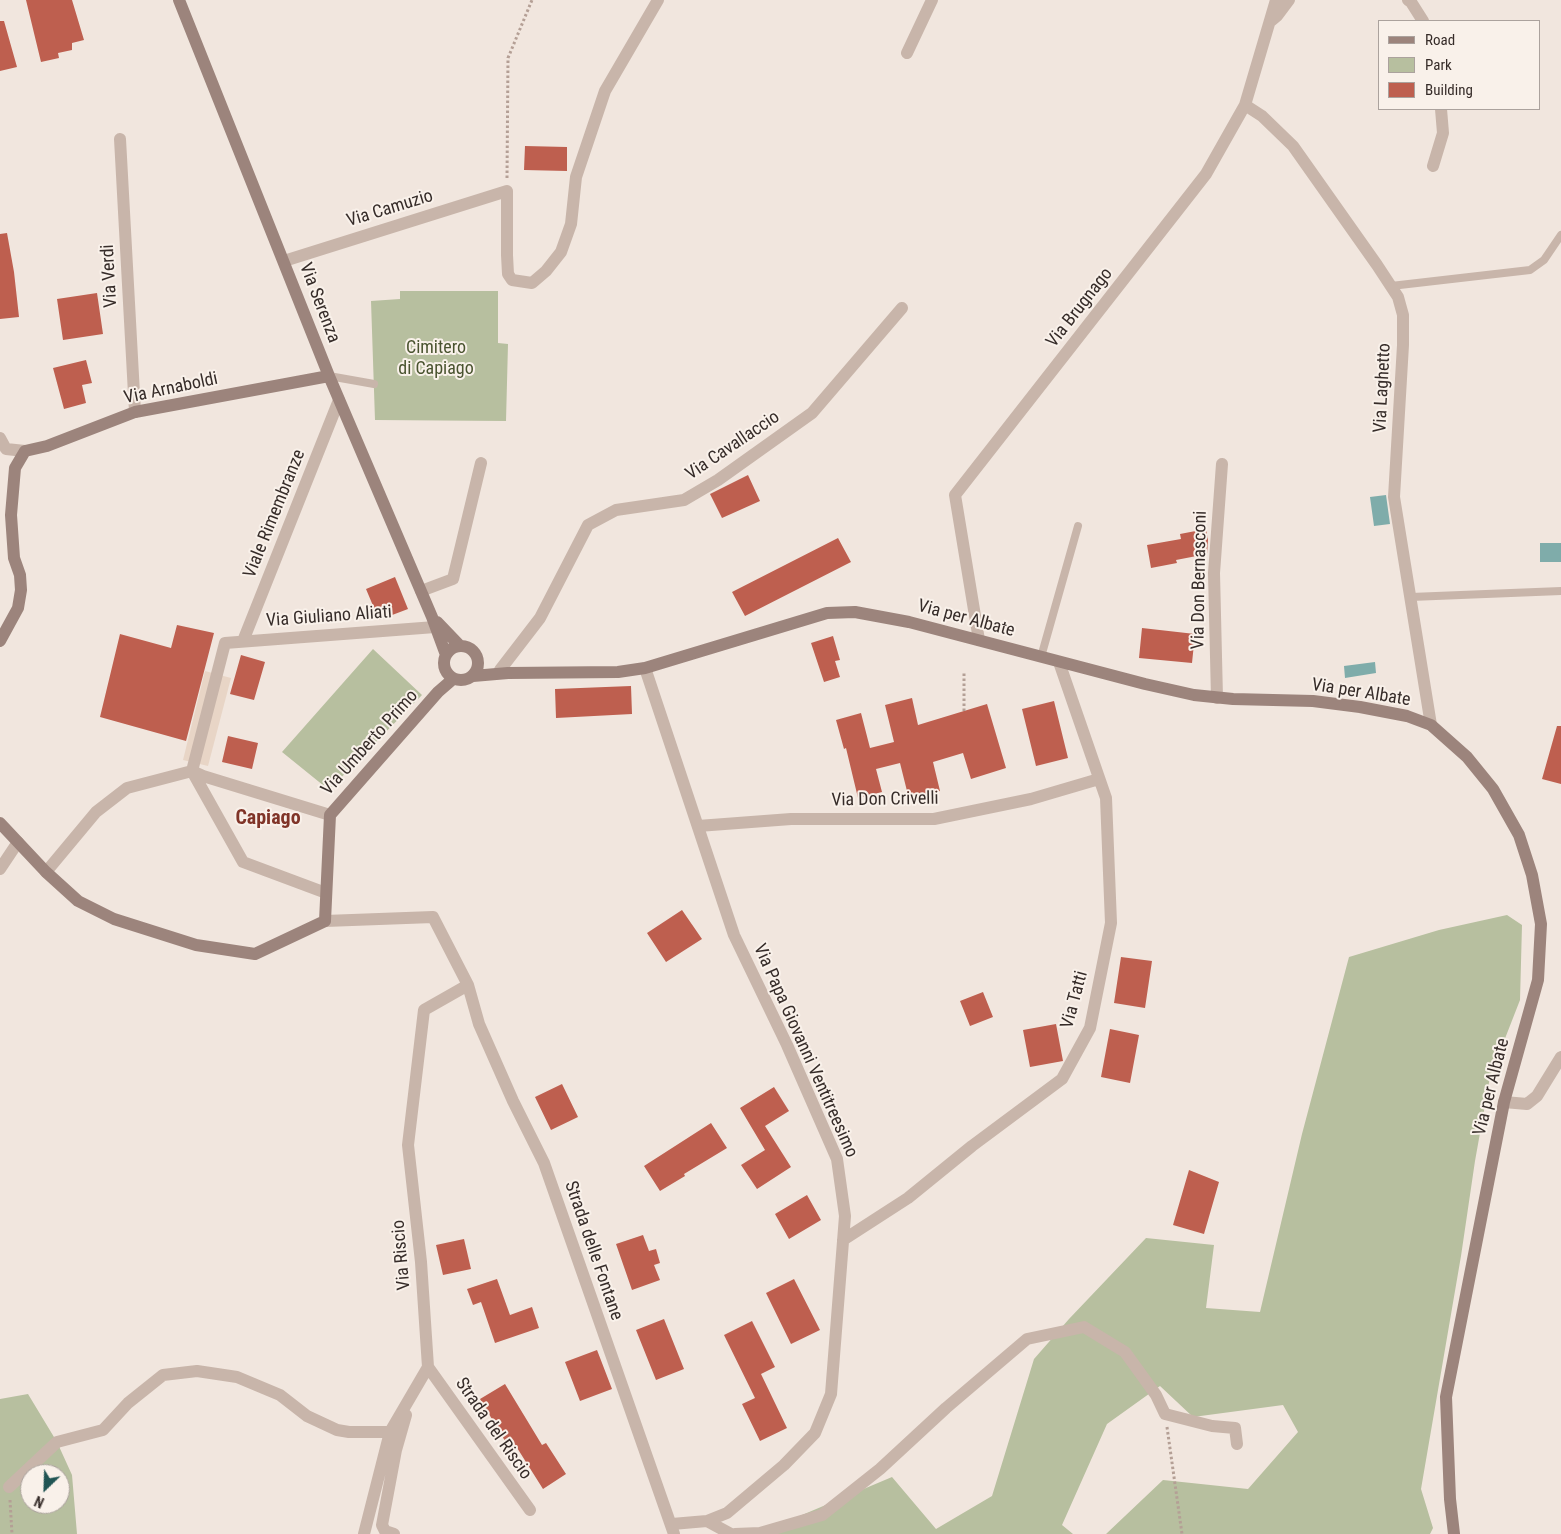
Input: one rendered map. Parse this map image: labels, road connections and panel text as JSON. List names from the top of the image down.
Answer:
{
  "streets": {
    "street": [
      "Via Camuzio",
      "Via Verdi",
      "Via Serenza",
      "Via Brugnago",
      "Via Laghetto",
      "Via Arnaboldi",
      "Via Cavallaccio",
      "Viale Rimembranze",
      "Via Don Bernasconi",
      "Via Giuliano Aliati",
      "Via per Albate",
      "Via Umberto Primo",
      "Via Don Crivelli",
      "Via Tatti",
      "Via Papa Giovanni Ventitreesimo",
      "Strada delle Fontane",
      "Via Riscio",
      "Strada del Riscio"
    ]
  },
  "crossings": [
    ["Via Camuzio", "Via Serenza"],
    ["Via Verdi", "Via Arnaboldi"],
    ["Via Serenza", "Via Arnaboldi"],
    ["Via Serenza", "Viale Rimembranze"],
    ["Via Serenza", "Via Giuliano Aliati"],
    ["Via Serenza", "Via per Albate"],
    ["Via Serenza", "Via Umberto Primo"],
    ["Via Brugnago", "Via Laghetto"],
    ["Via Brugnago", "Via per Albate"],
    ["Via Laghetto", "Via per Albate"],
    ["Via Cavallaccio", "Via per Albate"],
    ["Viale Rimembranze", "Via Giuliano Aliati"],
    ["Via Don Bernasconi", "Via per Albate"],
    ["Via per Albate", "Via Umberto Primo"],
    ["Via per Albate", "Via Tatti"],
    ["Via per Albate", "Via Papa Giovanni Ventitreesimo"],
    ["Via Umberto Primo", "Strada delle Fontane"],
    ["Via Don Crivelli", "Via Tatti"],
    ["Via Don Crivelli", "Via Papa Giovanni Ventitreesimo"],
    ["Via Tatti", "Via Papa Giovanni Ventitreesimo"],
    ["Via Papa Giovanni Ventitreesimo", "Strada delle Fontane"],
    ["Strada delle Fontane", "Via Riscio"],
    ["Via Riscio", "Strada del Riscio"]
  ],
  "districts": ["Capiago"],
  "parks": ["Cimitero di Capiago"],
  "legend": ["Road", "Park", "Building"],
  "north": "bottom left"
}
